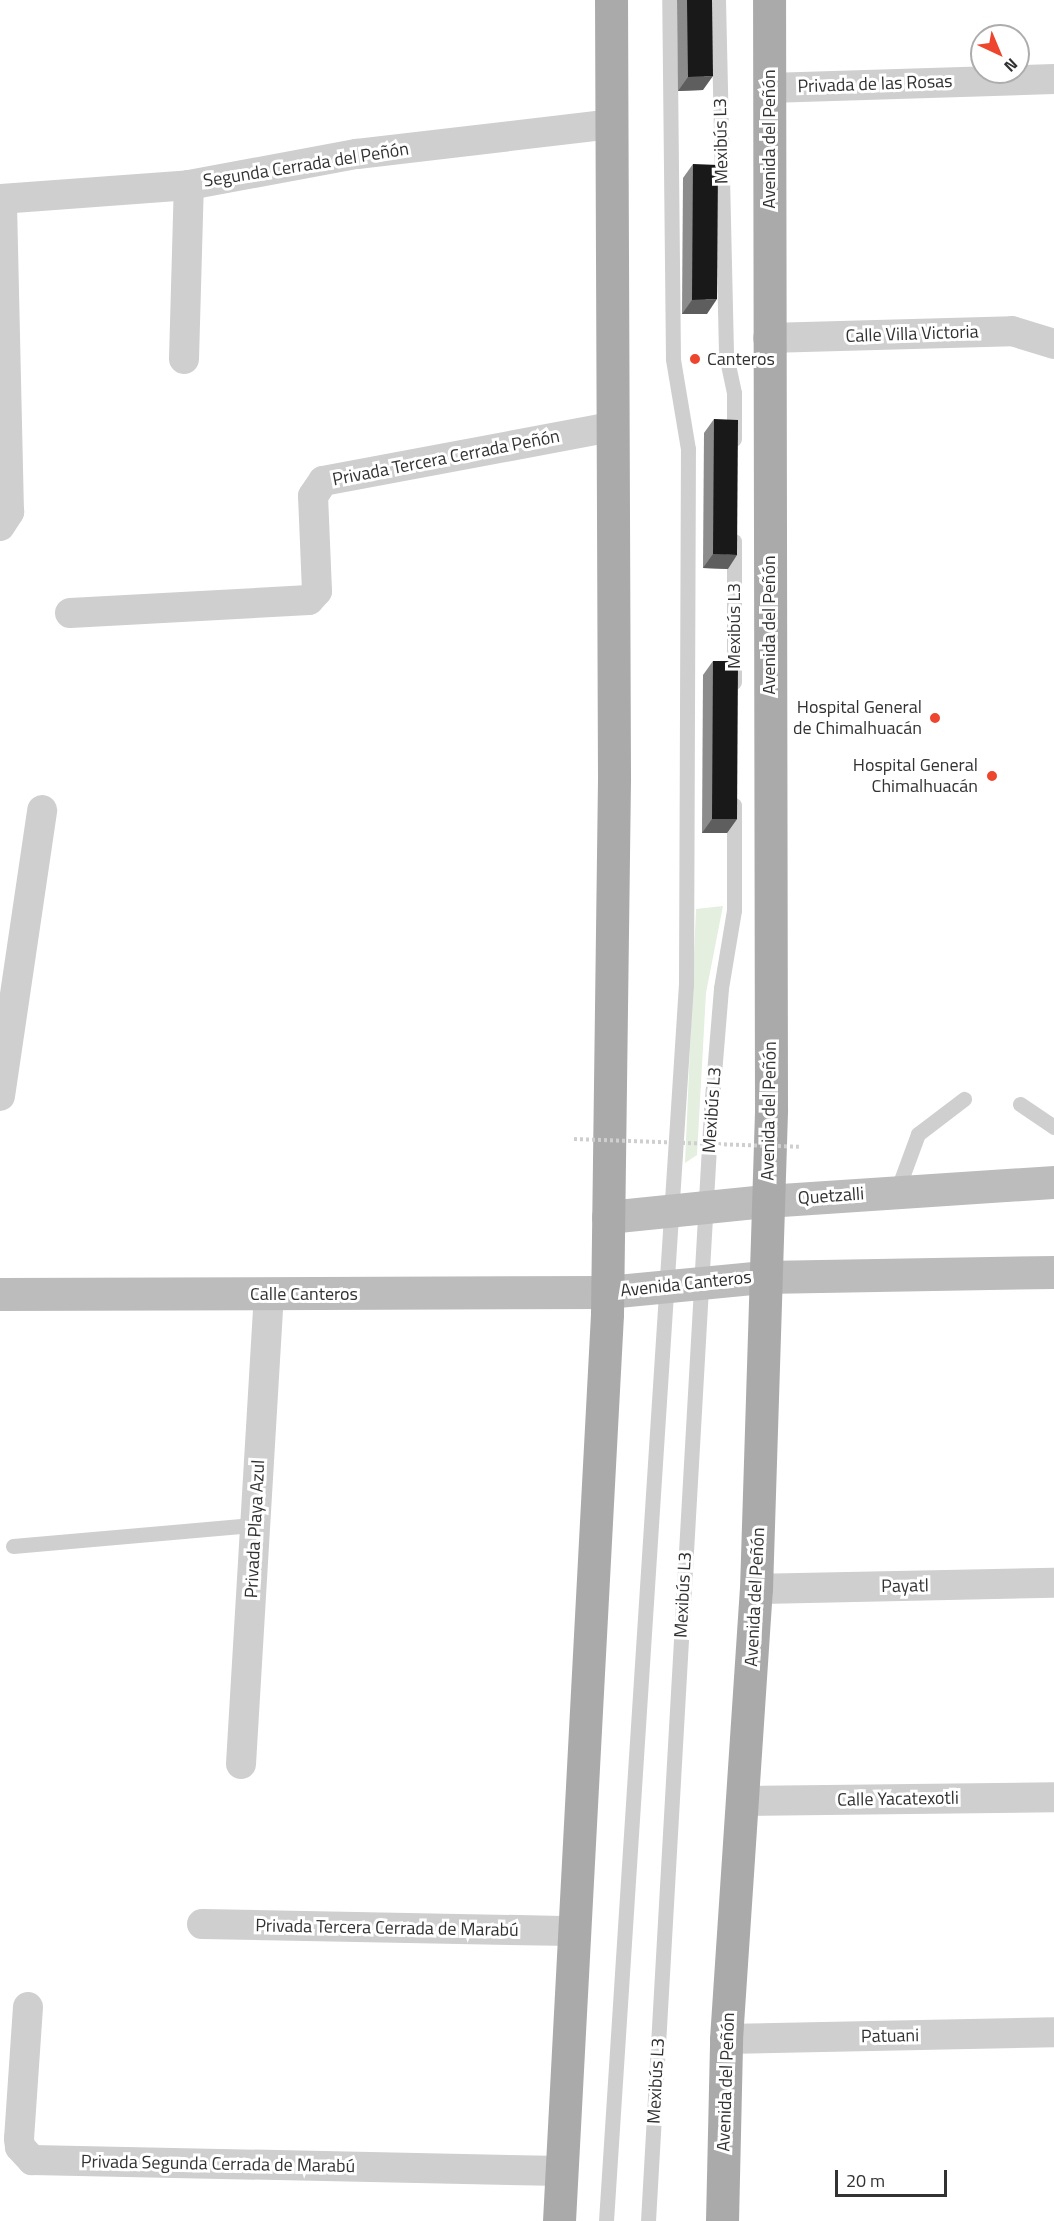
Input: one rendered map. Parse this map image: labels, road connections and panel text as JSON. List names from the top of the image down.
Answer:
{
  "streets": {
    "main road": [
      "Avenida del Peñón",
      "Quetzalli",
      "Avenida Canteros",
      "Calle Canteros"
    ],
    "street": [
      "Privada de las Rosas",
      "Segunda Cerrada del Peñón",
      "Calle Villa Victoria",
      "Privada Tercera Cerrada Peñón",
      "Privada Playa Azul",
      "Payatl",
      "Calle Yacatexotli",
      "Privada Tercera Cerrada de Marabú",
      "Patuani",
      "Privada Segunda Cerrada de Marabú"
    ],
    "lane": ["Mexibús L3"]
  },
  "crossings": [
    ["Privada de las Rosas", "Avenida del Peñón"],
    ["Avenida del Peñón", "Calle Villa Victoria"],
    ["Avenida del Peñón", "Quetzalli"],
    ["Avenida del Peñón", "Avenida Canteros"],
    ["Avenida del Peñón", "Payatl"],
    ["Avenida del Peñón", "Calle Yacatexotli"],
    ["Avenida del Peñón", "Patuani"],
    ["Mexibús L3", "Quetzalli"],
    ["Mexibús L3", "Avenida Canteros"],
    ["Avenida Canteros", "Calle Canteros"],
    ["Calle Canteros", "Privada Playa Azul"]
  ],
  "places": ["Canteros", "Hospital General de Chimalhuacán", "Hospital General Chimalhuacán"],
  "scale_bar": "20 m",
  "north": "bottom right"
}
